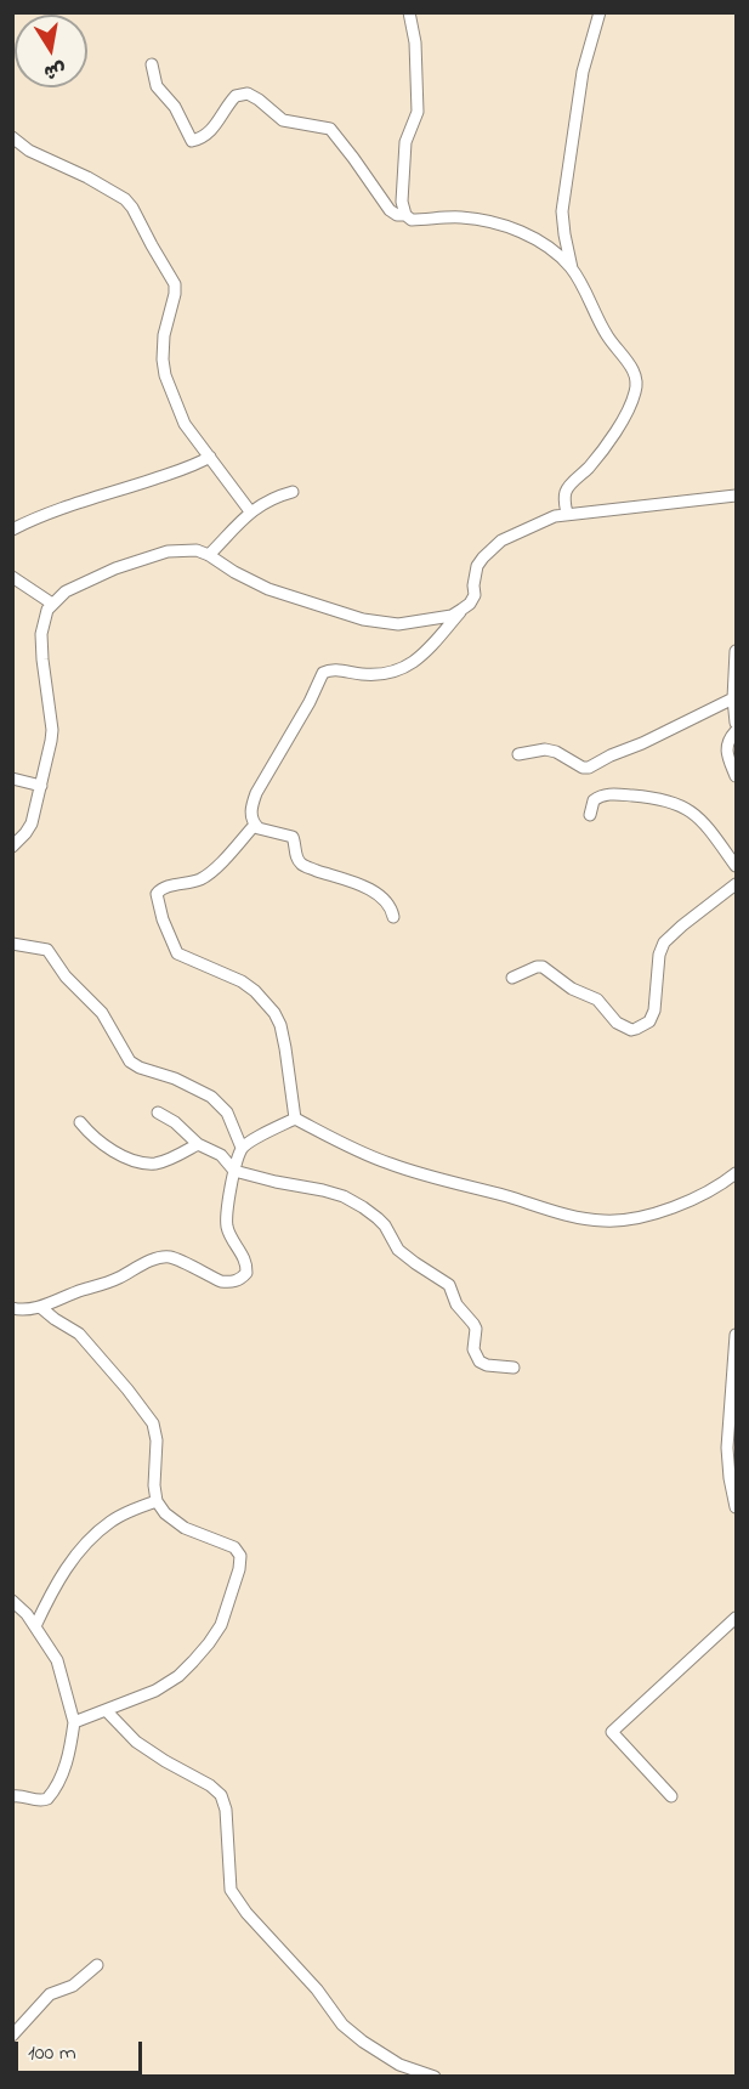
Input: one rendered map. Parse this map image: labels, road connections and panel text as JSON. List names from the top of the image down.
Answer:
{
  "scale_bar": "100 m",
  "north": "bottom"
}
